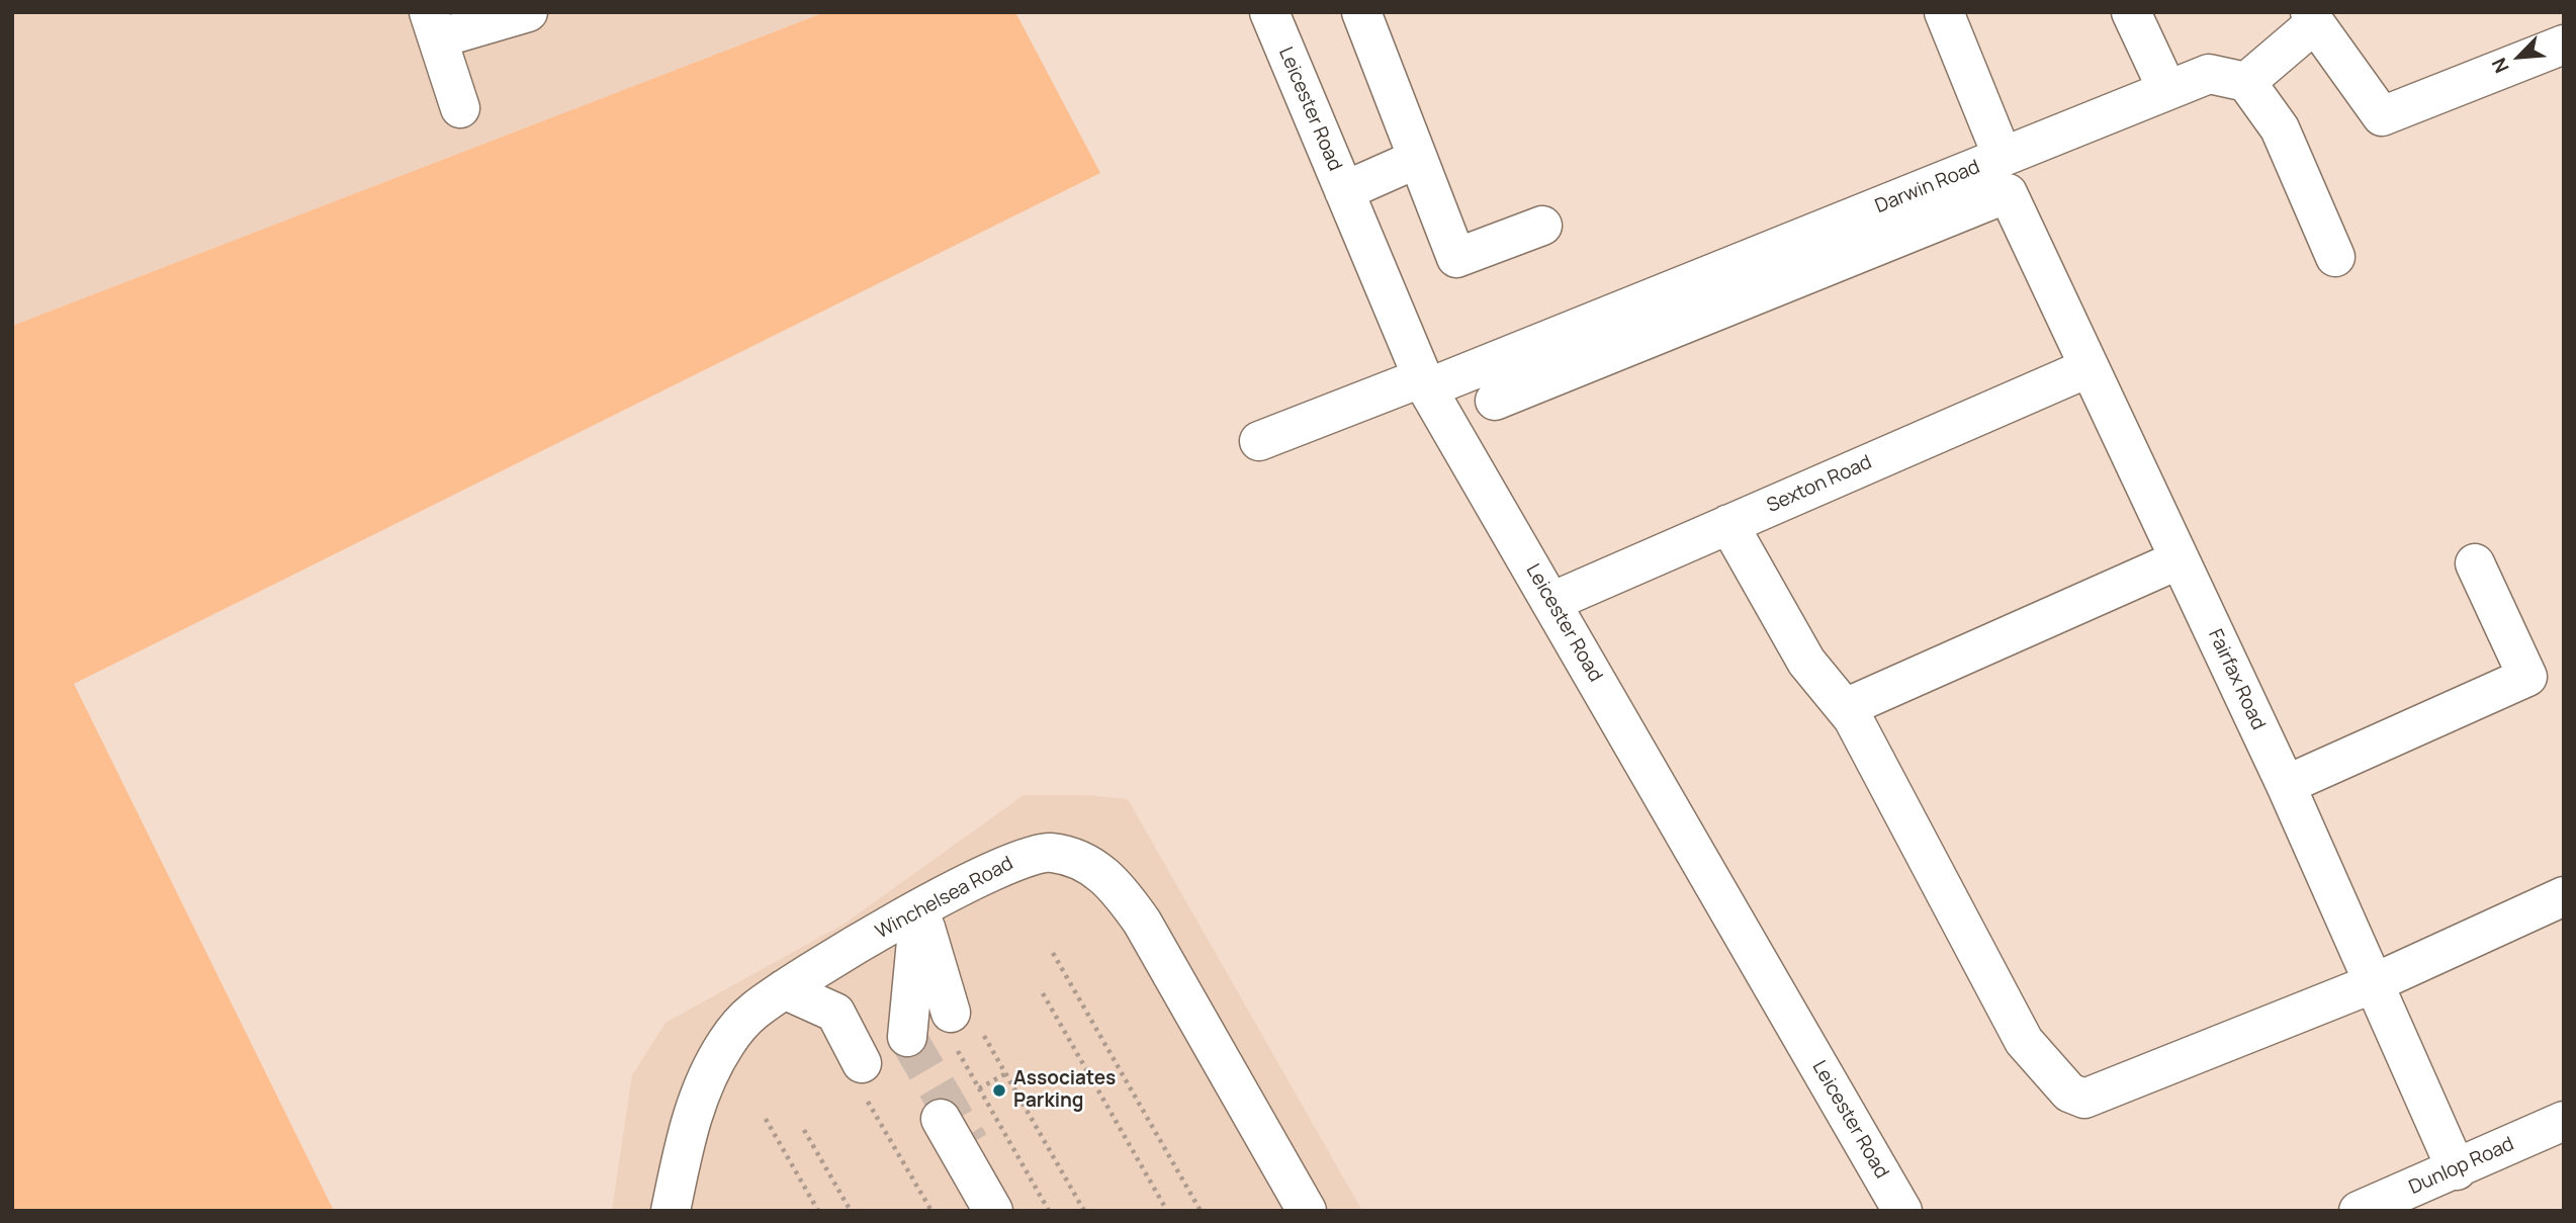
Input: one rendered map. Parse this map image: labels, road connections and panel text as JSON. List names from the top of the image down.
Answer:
{
  "streets": {
    "street": [
      "Leicester Road",
      "Darwin Road",
      "Sexton Road",
      "Fairfax Road",
      "Winchelsea Road",
      "Dunlop Road"
    ]
  },
  "crossings": [
    ["Leicester Road", "Darwin Road"],
    ["Leicester Road", "Sexton Road"],
    ["Darwin Road", "Fairfax Road"],
    ["Sexton Road", "Fairfax Road"],
    ["Fairfax Road", "Dunlop Road"]
  ],
  "places": ["Associates Parking"],
  "north": "bottom left"
}
